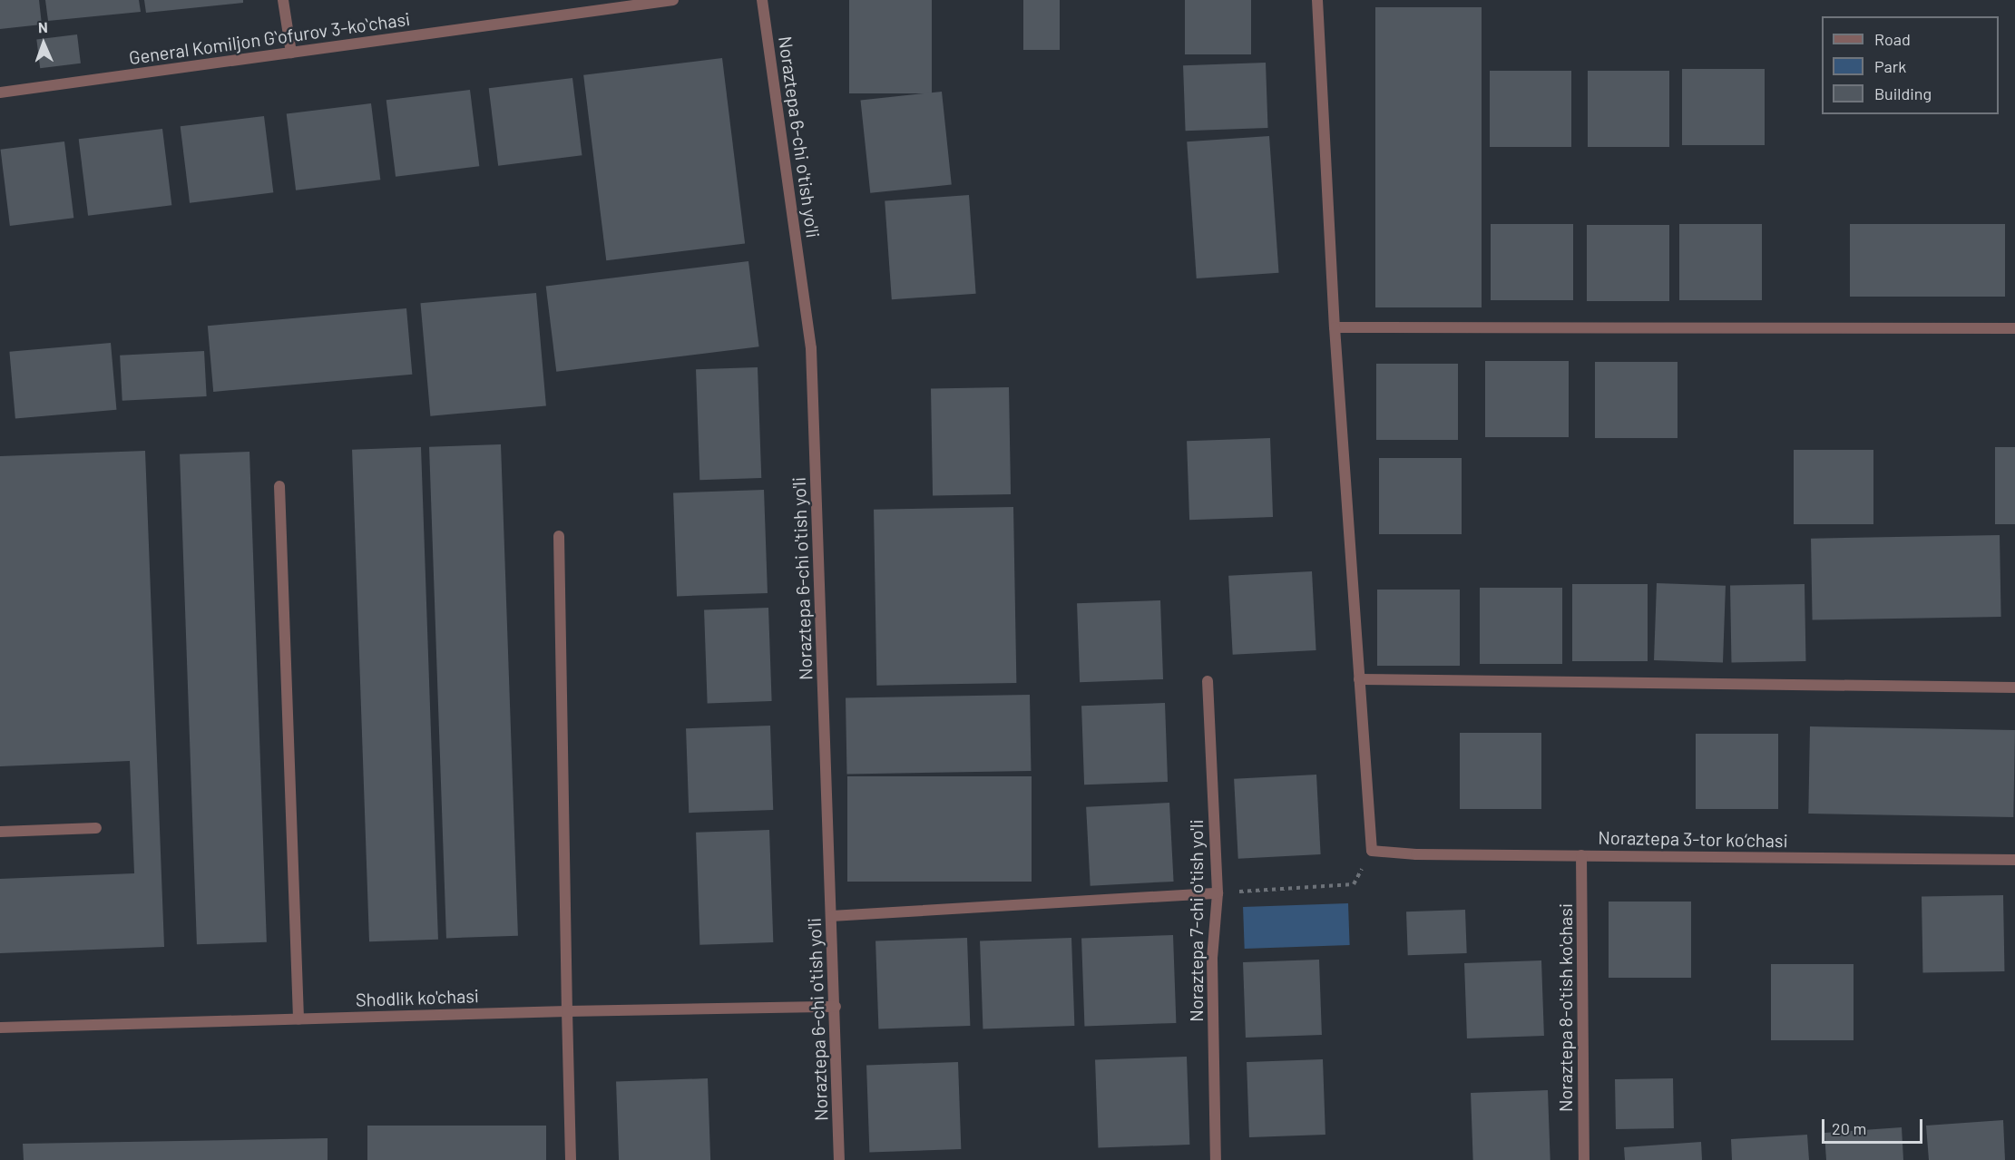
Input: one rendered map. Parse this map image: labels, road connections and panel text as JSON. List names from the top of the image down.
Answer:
{
  "streets": {
    "street": [
      "General Komiljon Gʻofurov 3-koʻchasi",
      "Noraztepa 6-chi o'tish yo'li",
      "Noraztepa 3-tor ko‘chasi",
      "Noraztepa 7-chi o'tish yo'li",
      "Shodlik ko'chasi",
      "Noraztepa 8-o'tish ko'chasi"
    ]
  },
  "crossings": [
    ["Noraztepa 6-chi o'tish yo'li", "Shodlik ko'chasi"],
    ["Noraztepa 3-tor ko‘chasi", "Noraztepa 8-o'tish ko'chasi"]
  ],
  "legend": ["Road", "Park", "Building"],
  "scale_bar": "20 m",
  "north": "top"
}
